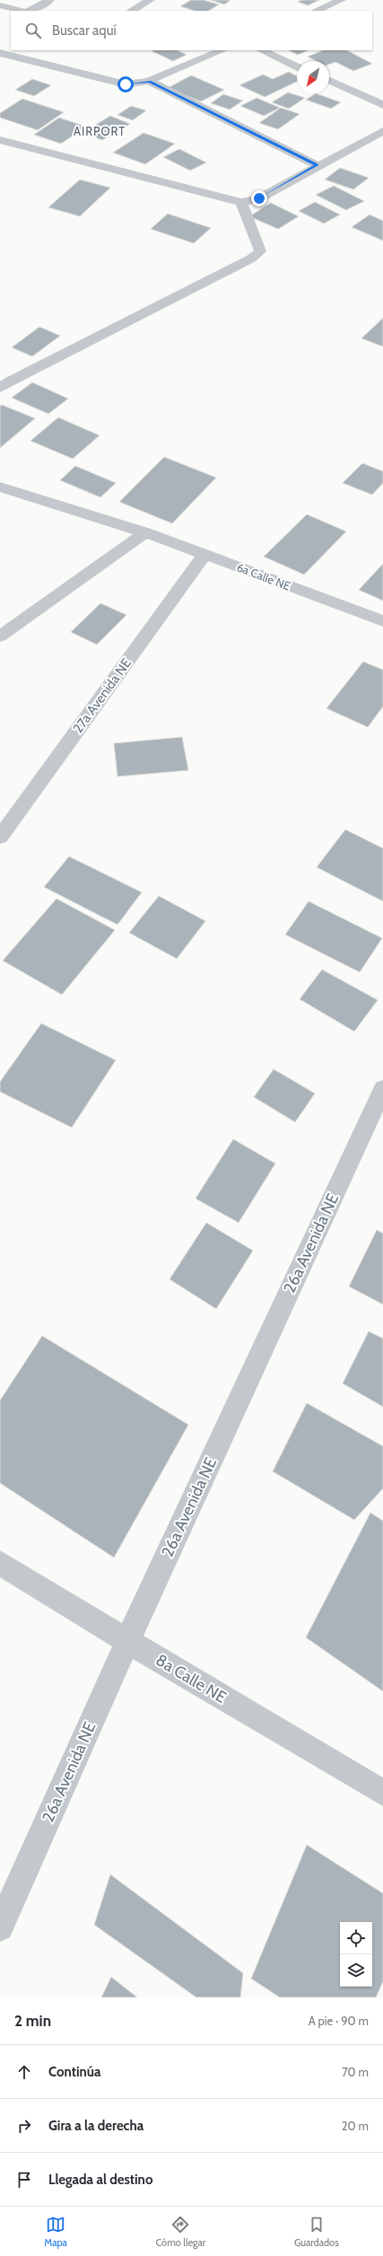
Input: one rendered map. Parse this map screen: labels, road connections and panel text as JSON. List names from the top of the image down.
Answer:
{
  "streets": {
    "street": [
      "6a Calle NE",
      "27a Avenida NE",
      "26a Avenida NE",
      "8a Calle NE"
    ]
  },
  "crossings": [
    ["6a Calle NE", "27a Avenida NE"],
    ["26a Avenida NE", "8a Calle NE"]
  ],
  "districts": ["AIRPORT"],
  "north": "bottom left",
  "page": {
    "search": "Buscar aquí",
    "heading": ["2 min", "A pie · 90 m"],
    "list": [
      ["Continúa", "70 m"],
      ["Gira a la derecha", "20 m"],
      "Llegada al destino"
    ],
    "nav": ["Mapa", "Cómo llegar", "Guardados"]
  }
}
